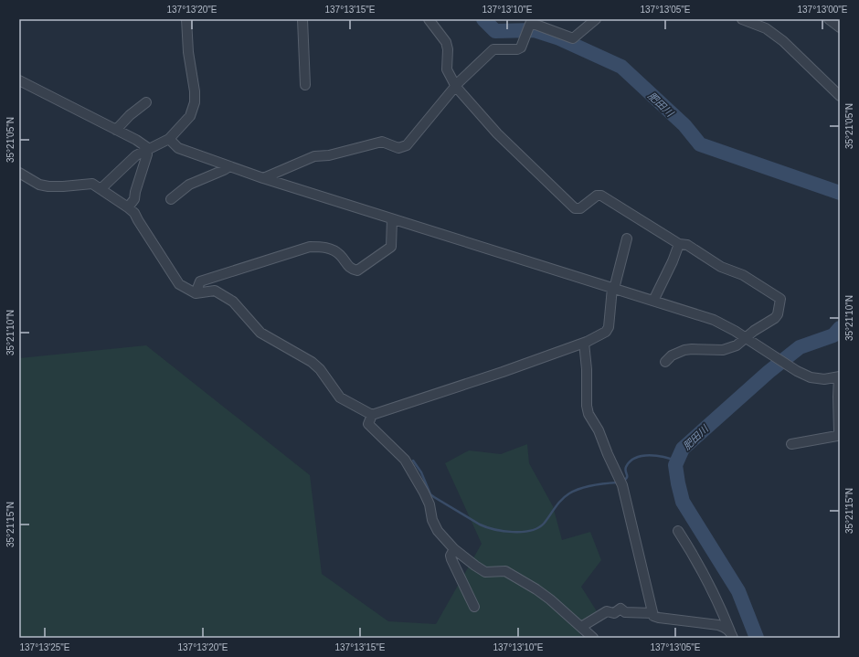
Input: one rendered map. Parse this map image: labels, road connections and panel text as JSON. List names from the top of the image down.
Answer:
{
  "water": ["肥田川"],
  "coordinates": [
    "137°13'20\"E",
    "137°13'15\"E",
    "137°13'10\"E",
    "137°13'05\"E",
    "137°13'00\"E",
    "35°21'05\"N",
    "35°21'10\"N",
    "35°21'15\"N",
    "137°13'25\"E"
  ]
}
